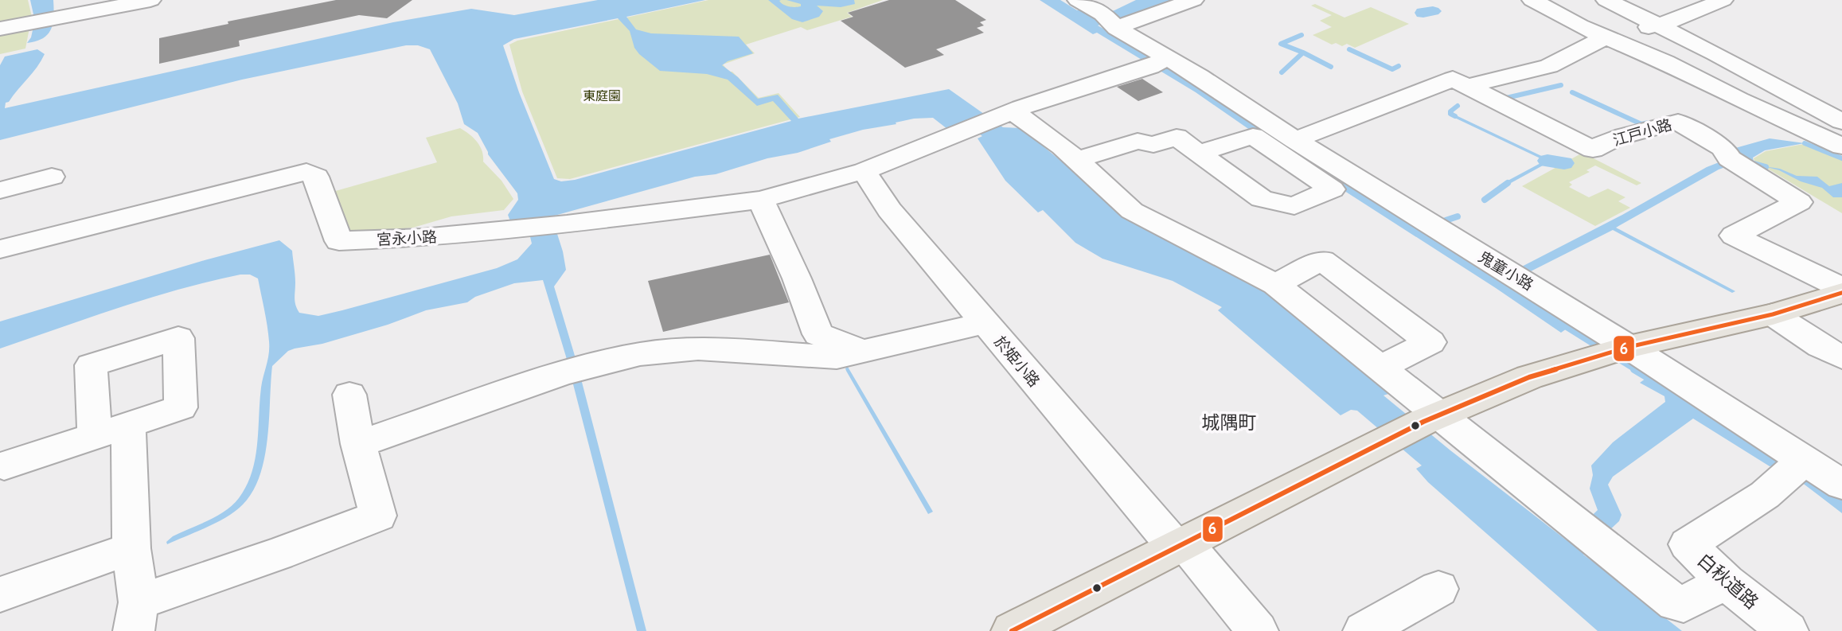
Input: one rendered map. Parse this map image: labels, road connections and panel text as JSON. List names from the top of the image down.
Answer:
{
  "streets": {
    "street": [
      "江戸小路",
      "宮永小路",
      "鬼童小路",
      "於姫小路",
      "白秋道路"
    ]
  },
  "crossings": [
    ["江戸小路", "鬼童小路"],
    ["宮永小路", "鬼童小路"],
    ["宮永小路", "於姫小路"],
    ["鬼童小路", "白秋道路"]
  ],
  "districts": ["城隅町"],
  "parks": ["東庭園"],
  "lines": ["transit line 6"]
}
